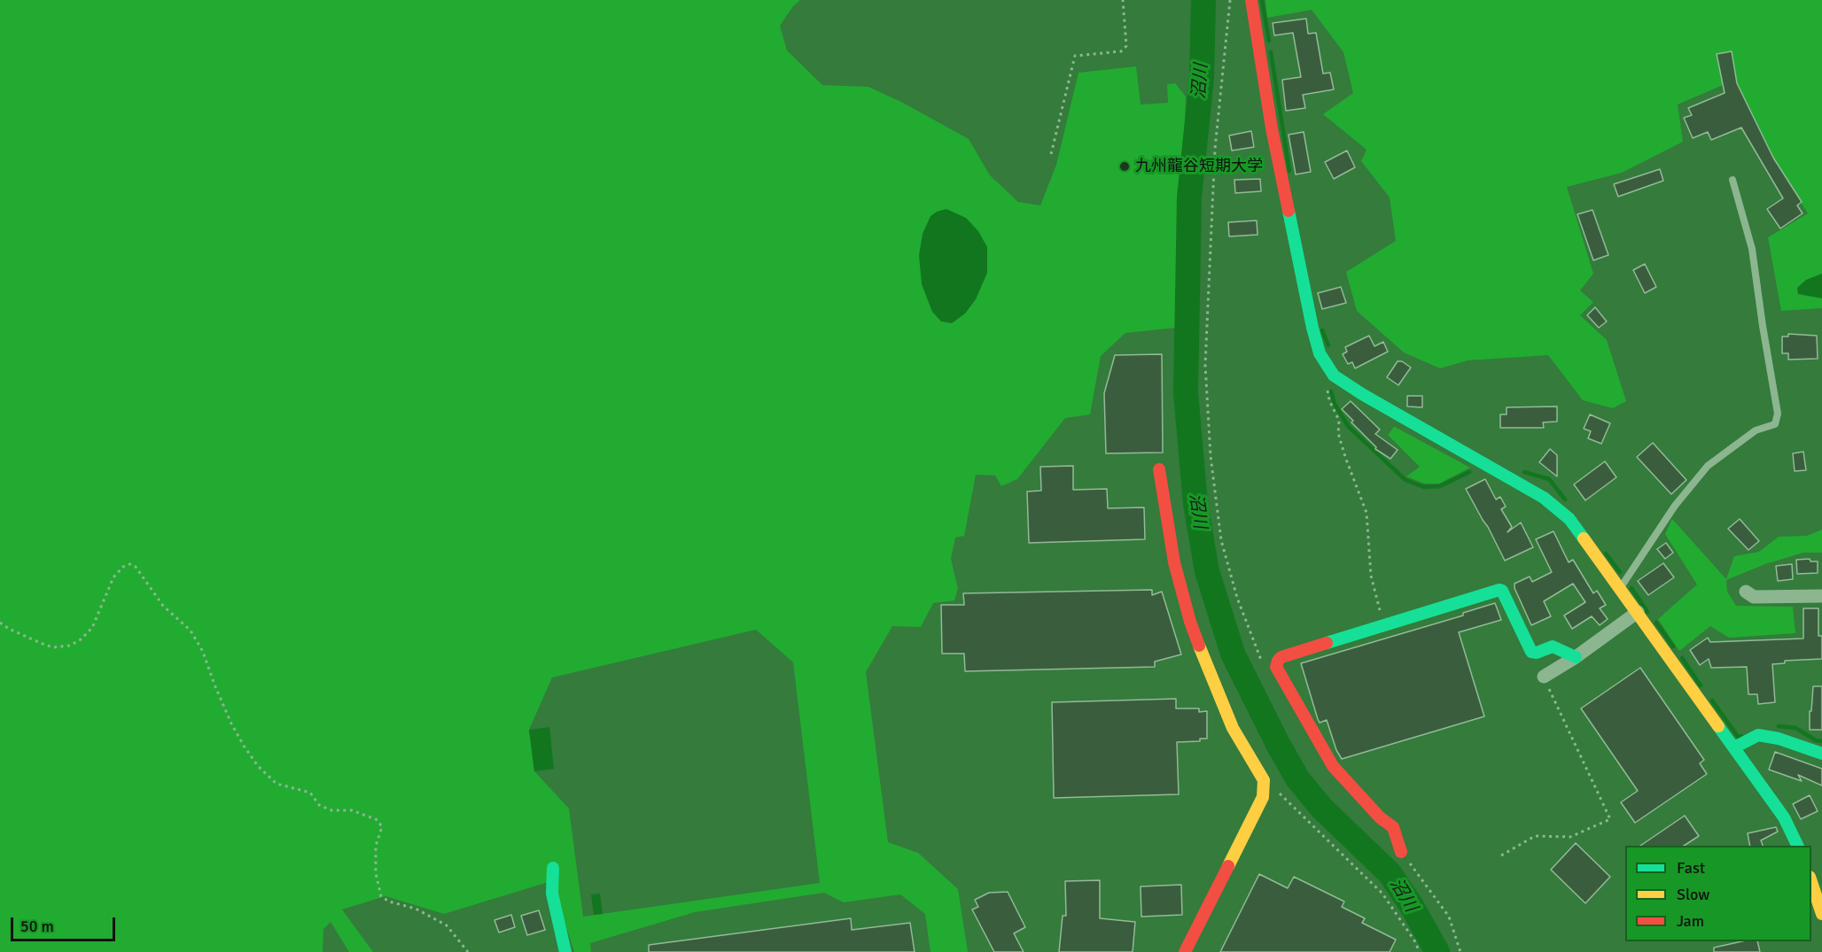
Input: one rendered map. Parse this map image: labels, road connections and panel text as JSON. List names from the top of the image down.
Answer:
{
  "water": ["沼川"],
  "places": ["九州龍谷短期大学"],
  "legend": ["Fast", "Slow", "Jam"],
  "scale_bar": "50 m"
}
